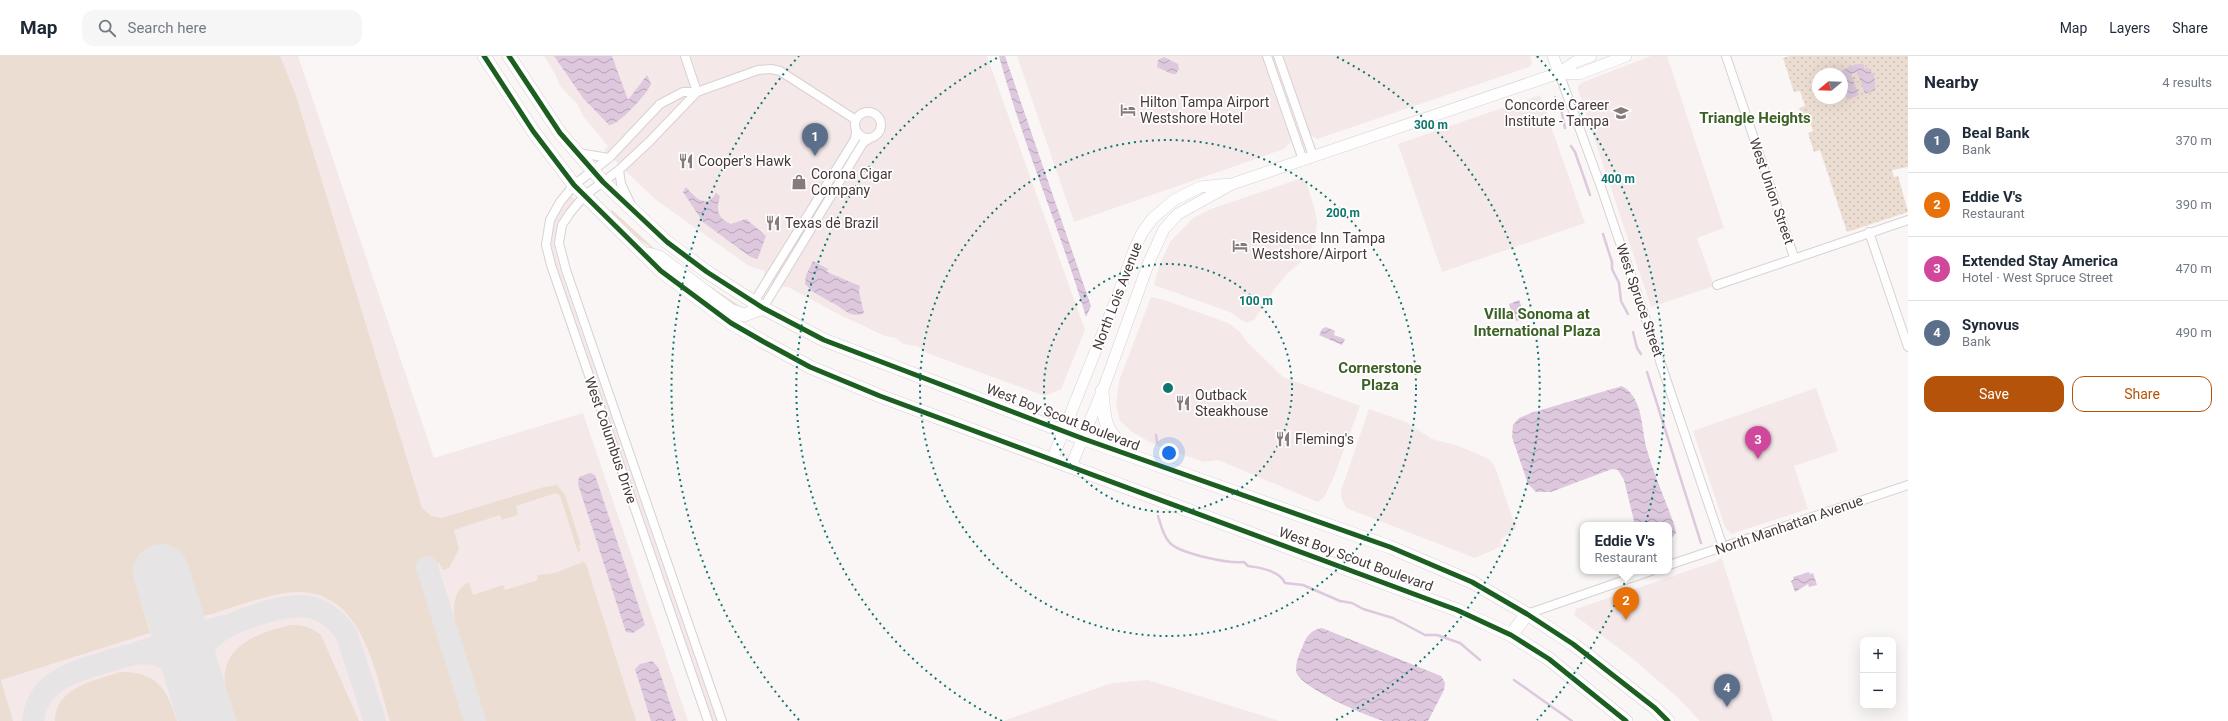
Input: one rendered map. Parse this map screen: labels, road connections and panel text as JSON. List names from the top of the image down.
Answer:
{
  "streets": {
    "main road": ["West Boy Scout Boulevard"],
    "street": [
      "West Union Street",
      "North Lois Avenue",
      "West Spruce Street",
      "West Columbus Drive",
      "North Manhattan Avenue"
    ]
  },
  "crossings": [
    ["North Lois Avenue", "West Spruce Street"],
    ["North Lois Avenue", "West Boy Scout Boulevard"],
    ["West Spruce Street", "North Manhattan Avenue"],
    ["West Boy Scout Boulevard", "West Columbus Drive"]
  ],
  "districts": ["Triangle Heights", "Villa Sonoma at International Plaza", "Cornerstone Plaza"],
  "places": {
    "hotel": ["Hilton Tampa Airport Westshore Hotel", "Residence Inn Tampa Westshore/Airport"],
    "school or university": ["Concorde Career Institute - Tampa"],
    "restaurant": [
      "Cooper's Hawk",
      "Texas de Brazil",
      "Outback Steakhouse",
      "Fleming's"
    ],
    "shop": ["Corona Cigar Company"]
  },
  "north": "left",
  "page": {
    "header": "Map",
    "search": "Search here",
    "nav": ["Map", "Layers", "Share"],
    "heading": ["Nearby", "4 results"],
    "list": [
      {
        "mark": "1",
        "name": "Beal Bank",
        "note": "Bank",
        "value": "370 m"
      },
      {
        "mark": "2",
        "name": "Eddie V's",
        "note": "Restaurant",
        "value": "390 m"
      },
      {
        "mark": "3",
        "name": "Extended Stay America",
        "note": "Hotel · West Spruce Street",
        "value": "470 m"
      },
      {
        "mark": "4",
        "name": "Synovus",
        "note": "Bank",
        "value": "490 m"
      }
    ],
    "pins": [
      "1",
      "3",
      "2",
      "4"
    ],
    "buttons": ["Save", "Share"],
    "popup": ["Eddie V's", "Restaurant"],
    "map_buttons": ["+", "−"]
  },
  "rings": [
    "300 m",
    "400 m",
    "200 m",
    "100 m"
  ]
}
